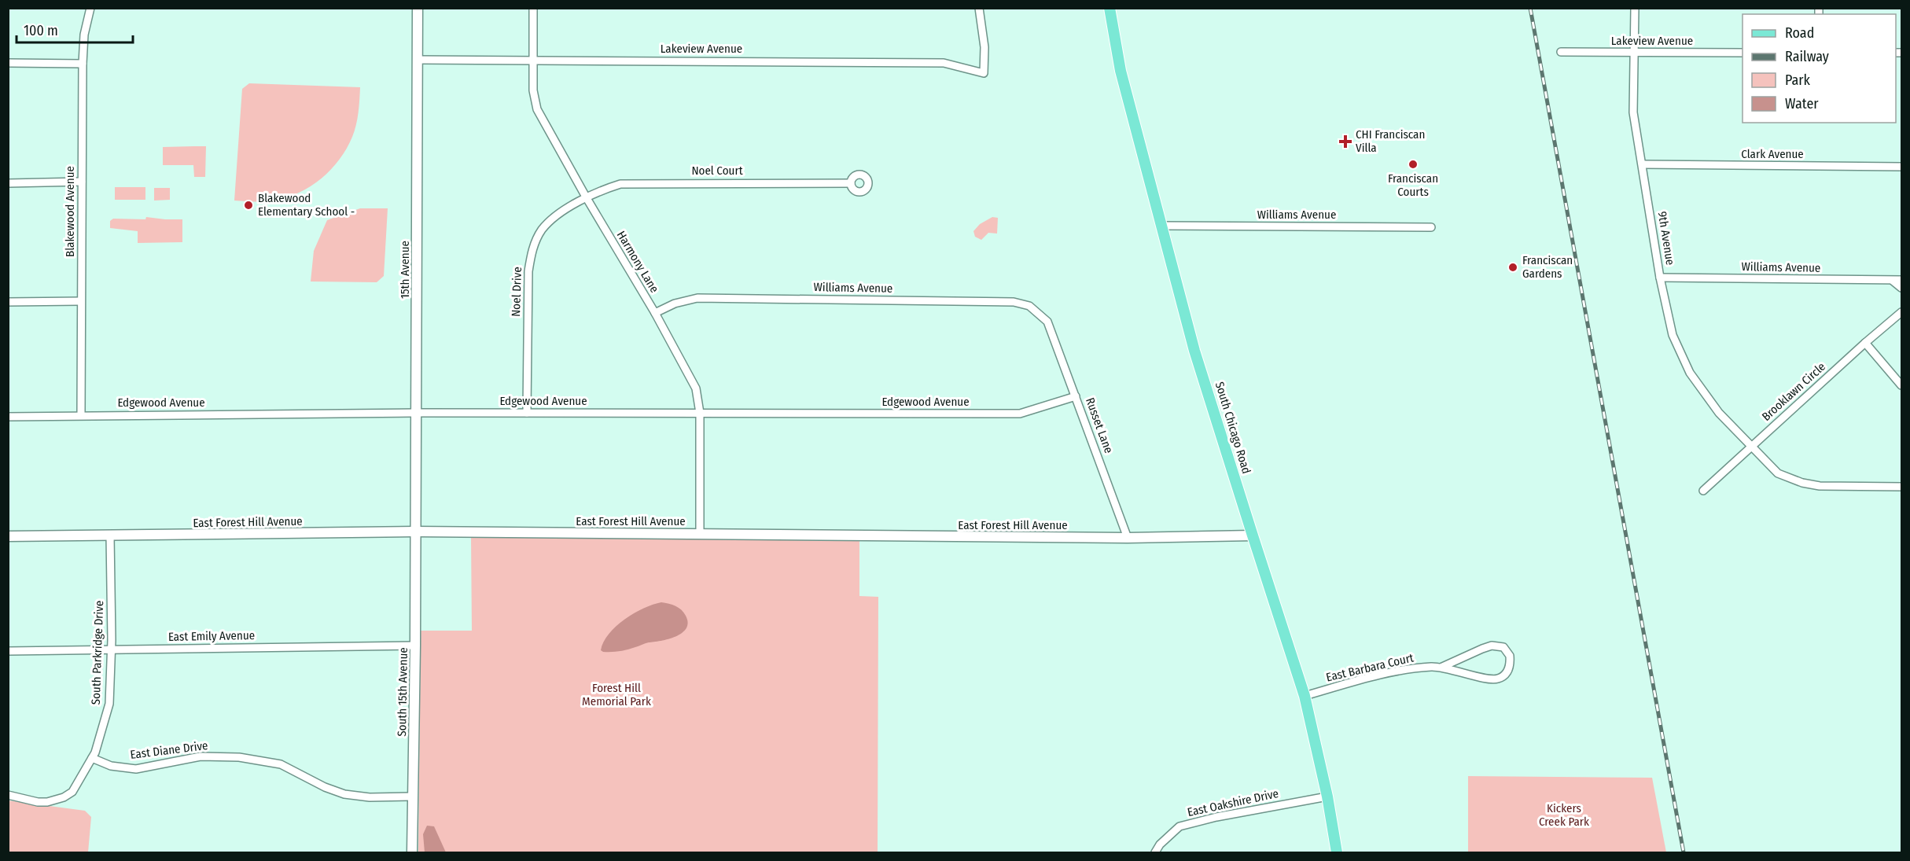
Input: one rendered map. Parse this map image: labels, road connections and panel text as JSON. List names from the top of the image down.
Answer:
{
  "streets": {
    "main road": ["South Chicago Road"],
    "street": [
      "Lakeview Avenue",
      "Clark Avenue",
      "Noel Court",
      "Blakewood Avenue",
      "Williams Avenue",
      "9th Avenue",
      "Harmony Lane",
      "15th Avenue",
      "Noel Drive",
      "Brooklawn Circle",
      "Edgewood Avenue",
      "Russet Lane",
      "East Forest Hill Avenue",
      "East Emily Avenue",
      "South Parkridge Drive",
      "East Barbara Court",
      "South 15th Avenue",
      "East Diane Drive",
      "East Oakshire Drive"
    ]
  },
  "crossings": [
    ["Lakeview Avenue", "9th Avenue"],
    ["Lakeview Avenue", "Harmony Lane"],
    ["Lakeview Avenue", "15th Avenue"],
    ["Clark Avenue", "9th Avenue"],
    ["Noel Court", "Harmony Lane"],
    ["Noel Court", "Noel Drive"],
    ["Blakewood Avenue", "Edgewood Avenue"],
    ["Williams Avenue", "9th Avenue"],
    ["Williams Avenue", "Harmony Lane"],
    ["Williams Avenue", "Russet Lane"],
    ["Williams Avenue", "South Chicago Road"],
    ["9th Avenue", "Brooklawn Circle"],
    ["Harmony Lane", "Noel Drive"],
    ["Harmony Lane", "Edgewood Avenue"],
    ["Harmony Lane", "East Forest Hill Avenue"],
    ["15th Avenue", "Edgewood Avenue"],
    ["15th Avenue", "East Forest Hill Avenue"],
    ["15th Avenue", "South 15th Avenue"],
    ["Noel Drive", "Edgewood Avenue"],
    ["Edgewood Avenue", "Russet Lane"],
    ["Russet Lane", "East Forest Hill Avenue"],
    ["South Chicago Road", "East Forest Hill Avenue"],
    ["South Chicago Road", "East Barbara Court"],
    ["South Chicago Road", "East Oakshire Drive"],
    ["East Forest Hill Avenue", "South Parkridge Drive"],
    ["East Forest Hill Avenue", "South 15th Avenue"],
    ["East Emily Avenue", "South Parkridge Drive"],
    ["East Emily Avenue", "South 15th Avenue"],
    ["South Parkridge Drive", "East Diane Drive"],
    ["South 15th Avenue", "East Diane Drive"]
  ],
  "parks": ["Forest Hill Memorial Park", "Kickers Creek Park"],
  "places": {
    "health": ["CHI Franciscan Villa"],
    "other": ["Franciscan Courts", "Blakewood Elementary School -", "Franciscan Gardens"]
  },
  "legend": [
    "Road",
    "Railway",
    "Park",
    "Water"
  ],
  "scale_bar": "100 m"
}
